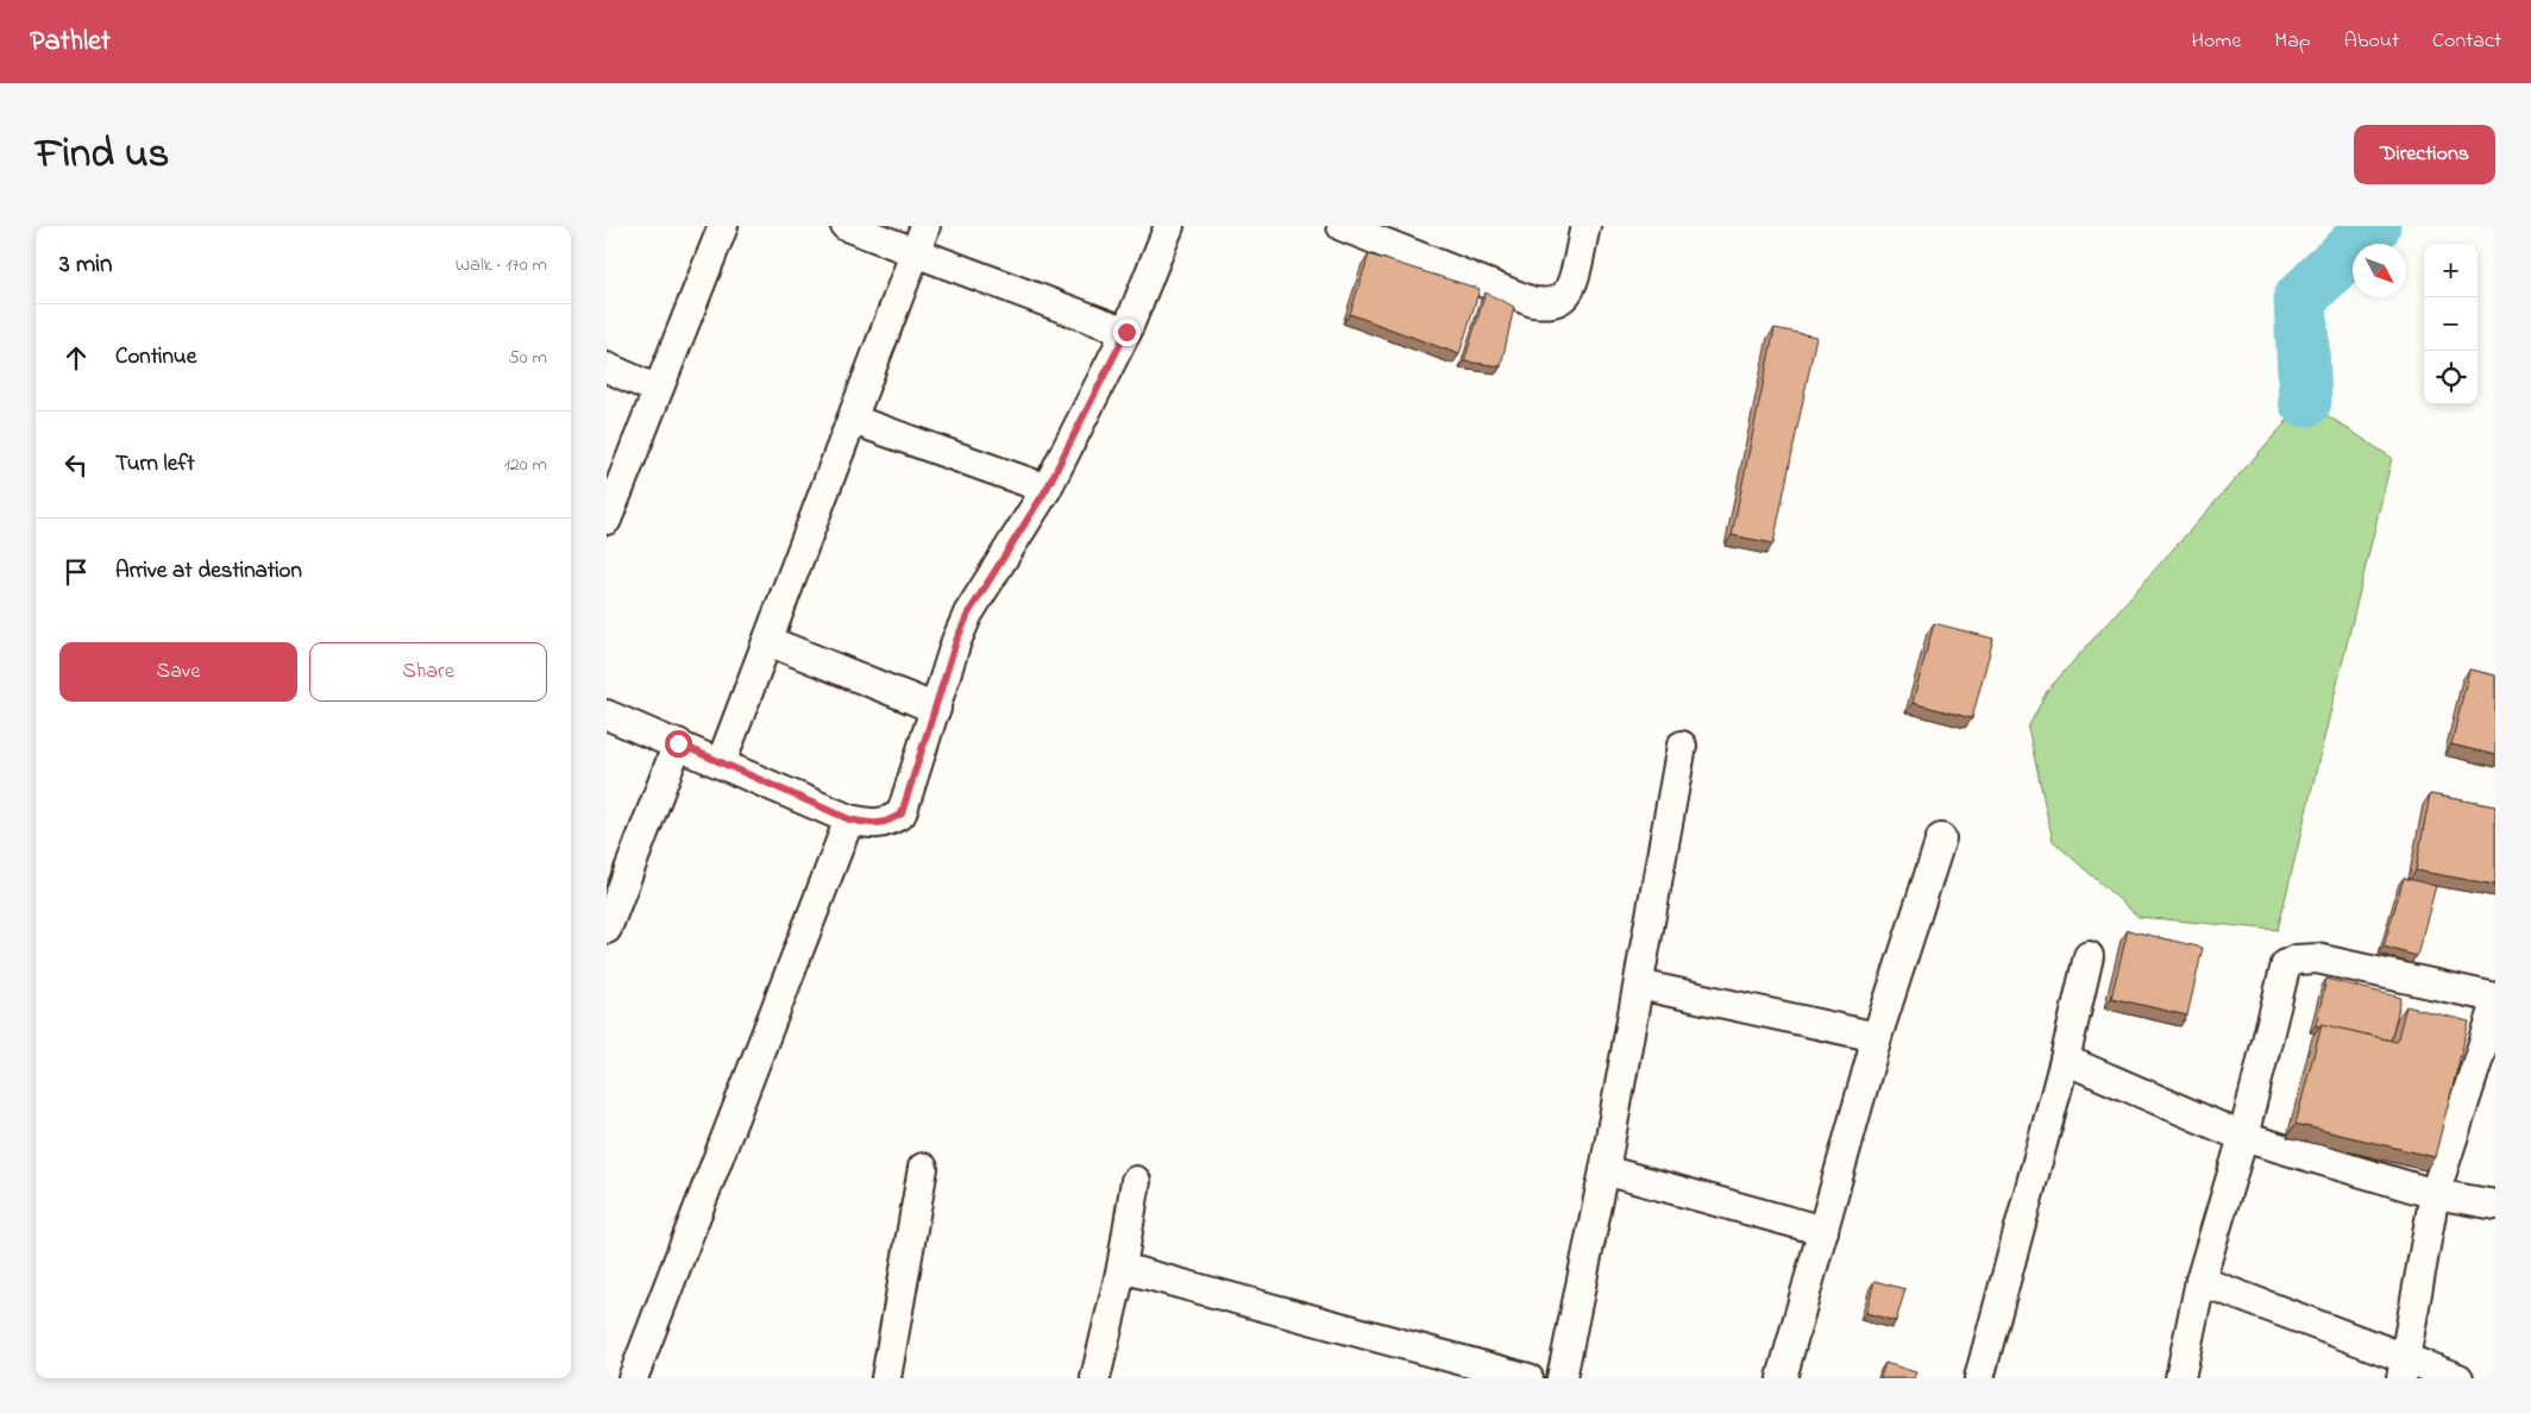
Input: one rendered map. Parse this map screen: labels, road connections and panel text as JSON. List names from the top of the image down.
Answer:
{
  "north": "bottom right",
  "page": {
    "header": "Pathlet",
    "nav": [
      "Home",
      "Map",
      "About",
      "Contact"
    ],
    "title": "Find us",
    "buttons": [
      "Directions",
      ["Save", "Share"]
    ],
    "heading": ["3 min", "Walk · 170 m"],
    "map_buttons": ["+", "−"],
    "list": [
      ["Continue", "50 m"],
      ["Turn left", "120 m"],
      "Arrive at destination"
    ]
  }
}
